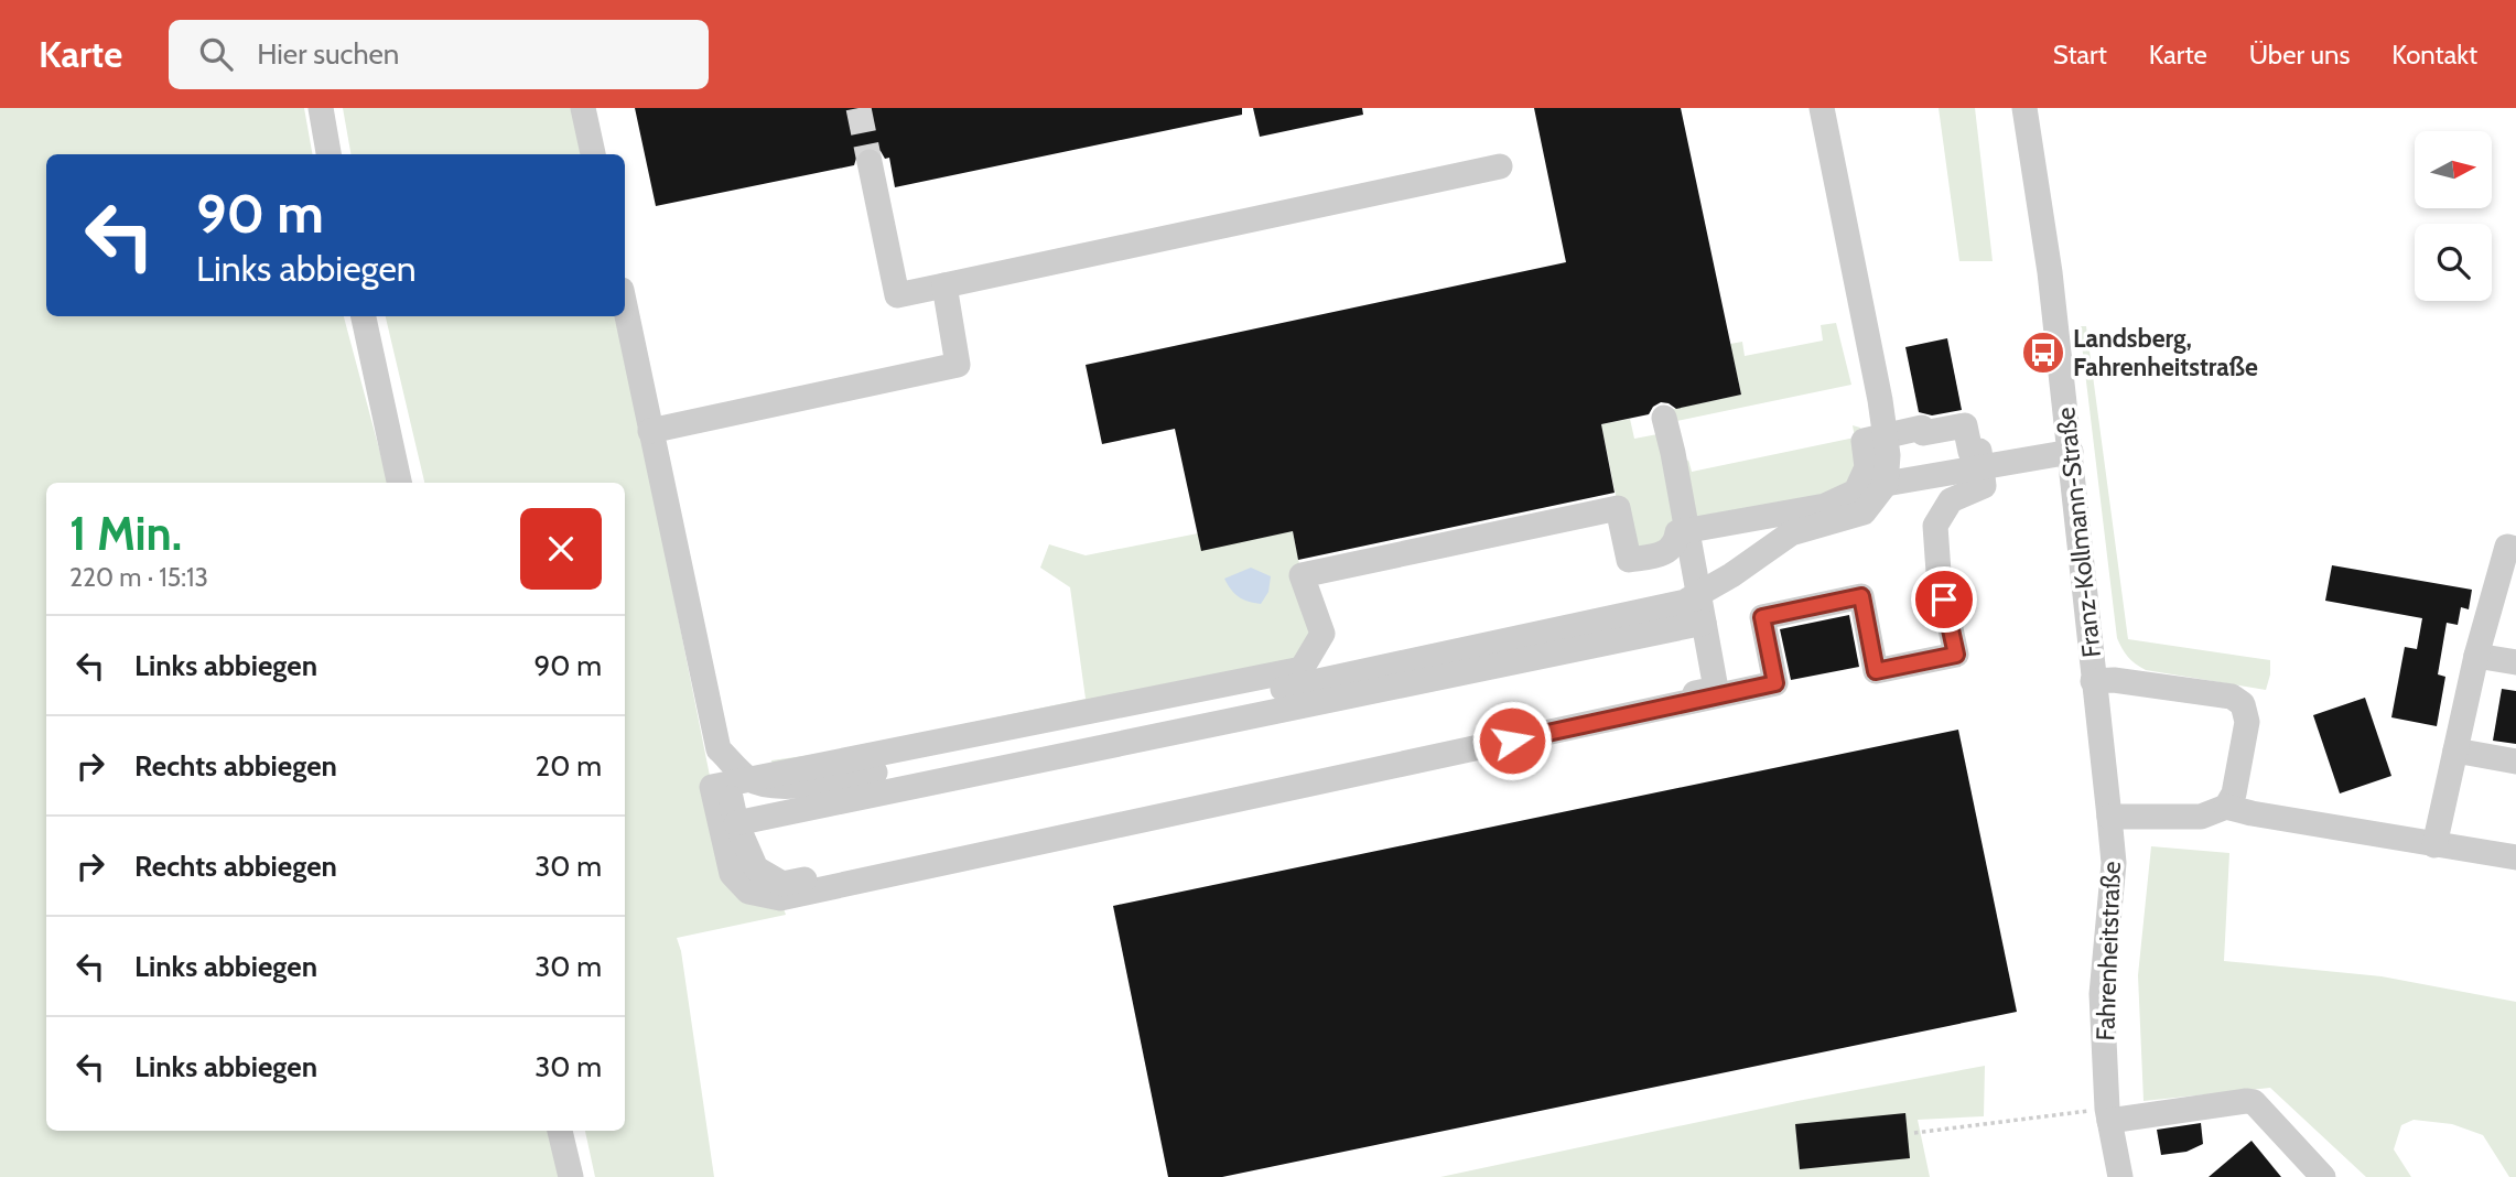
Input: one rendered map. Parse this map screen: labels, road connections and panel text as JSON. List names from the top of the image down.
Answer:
{
  "streets": {
    "street": ["Franz-Kollmann-Straße", "Fahrenheitstraße"]
  },
  "crossings": [
    ["Franz-Kollmann-Straße", "Fahrenheitstraße"]
  ],
  "places": {
    "bus stop": ["Landsberg, Fahrenheitstraße"]
  },
  "north": "right",
  "page": {
    "header": "Karte",
    "search": "Hier suchen",
    "nav": [
      "Start",
      "Karte",
      "Über uns",
      "Kontakt"
    ],
    "turn": ["90 m", "Links abbiegen"],
    "heading": ["1 Min.", "220 m · 15:13"],
    "list": [
      {
        "name": "Links abbiegen",
        "value": "90 m"
      },
      {
        "name": "Rechts abbiegen",
        "value": "20 m"
      },
      {
        "name": "Rechts abbiegen",
        "value": "30 m"
      },
      {
        "name": "Links abbiegen",
        "value": "30 m"
      },
      {
        "name": "Links abbiegen",
        "value": "30 m"
      }
    ]
  }
}
